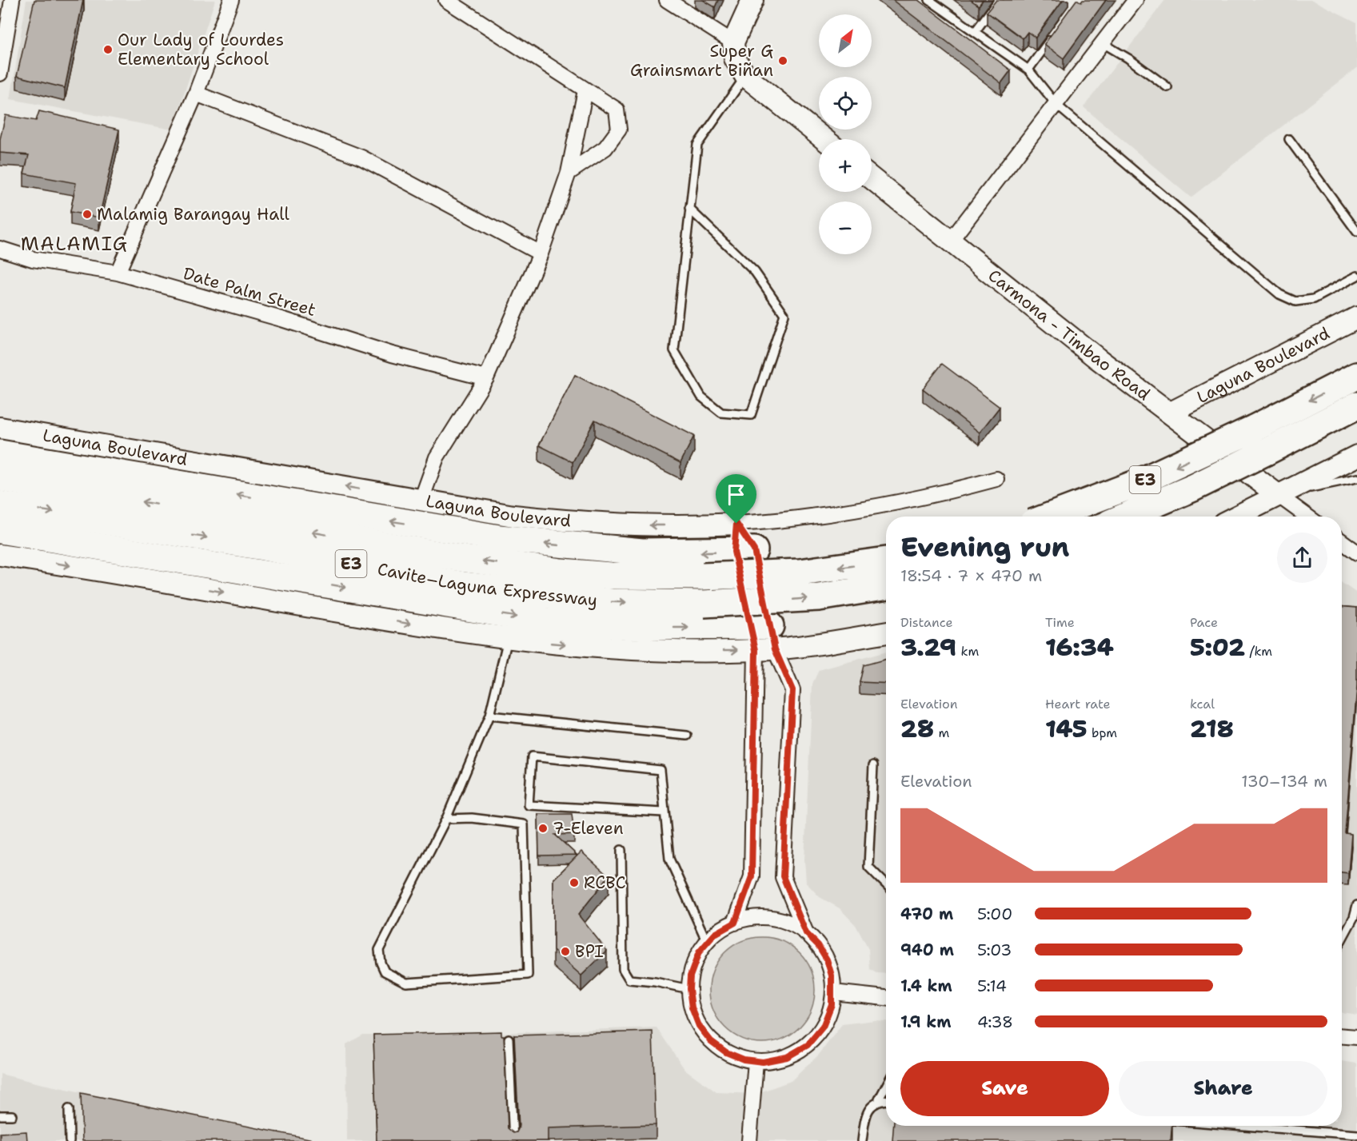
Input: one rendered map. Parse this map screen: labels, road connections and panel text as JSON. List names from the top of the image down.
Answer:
{
  "streets": {
    "highway": ["E3", "Cavite–Laguna Expressway"],
    "main road": ["Carmona - Timbao Road", "Laguna Boulevard"],
    "street": ["Date Palm Street"]
  },
  "crossings": [
    ["Carmona - Timbao Road", "Laguna Boulevard"]
  ],
  "districts": ["MALAMIG"],
  "places": [
    "Our Lady of Lourdes Elementary School",
    "Super G Grainsmart Biñan",
    "Malamig Barangay Hall",
    "7-Eleven",
    "RCBC",
    "BPI"
  ],
  "north": "top right",
  "page": {
    "map_buttons": ["+", "−"],
    "heading": ["Evening run", "18:54 · 7 × 470 m"],
    "stats": [
      ["Distance", "3.29 km"],
      ["Time", "16:34"],
      ["Pace", "5:02 /km"],
      ["Elevation", "28 m"],
      ["Heart rate", "145 bpm"],
      ["kcal", "218"]
    ],
    "chart": ["Elevation", "130–134 m"],
    "list": [
      {
        "name": "470 m",
        "note": "5:00"
      },
      {
        "name": "940 m",
        "note": "5:03"
      },
      {
        "name": "1.4 km",
        "note": "5:14"
      },
      {
        "name": "1.9 km",
        "note": "4:38"
      }
    ],
    "buttons": ["Save", "Share"]
  }
}
